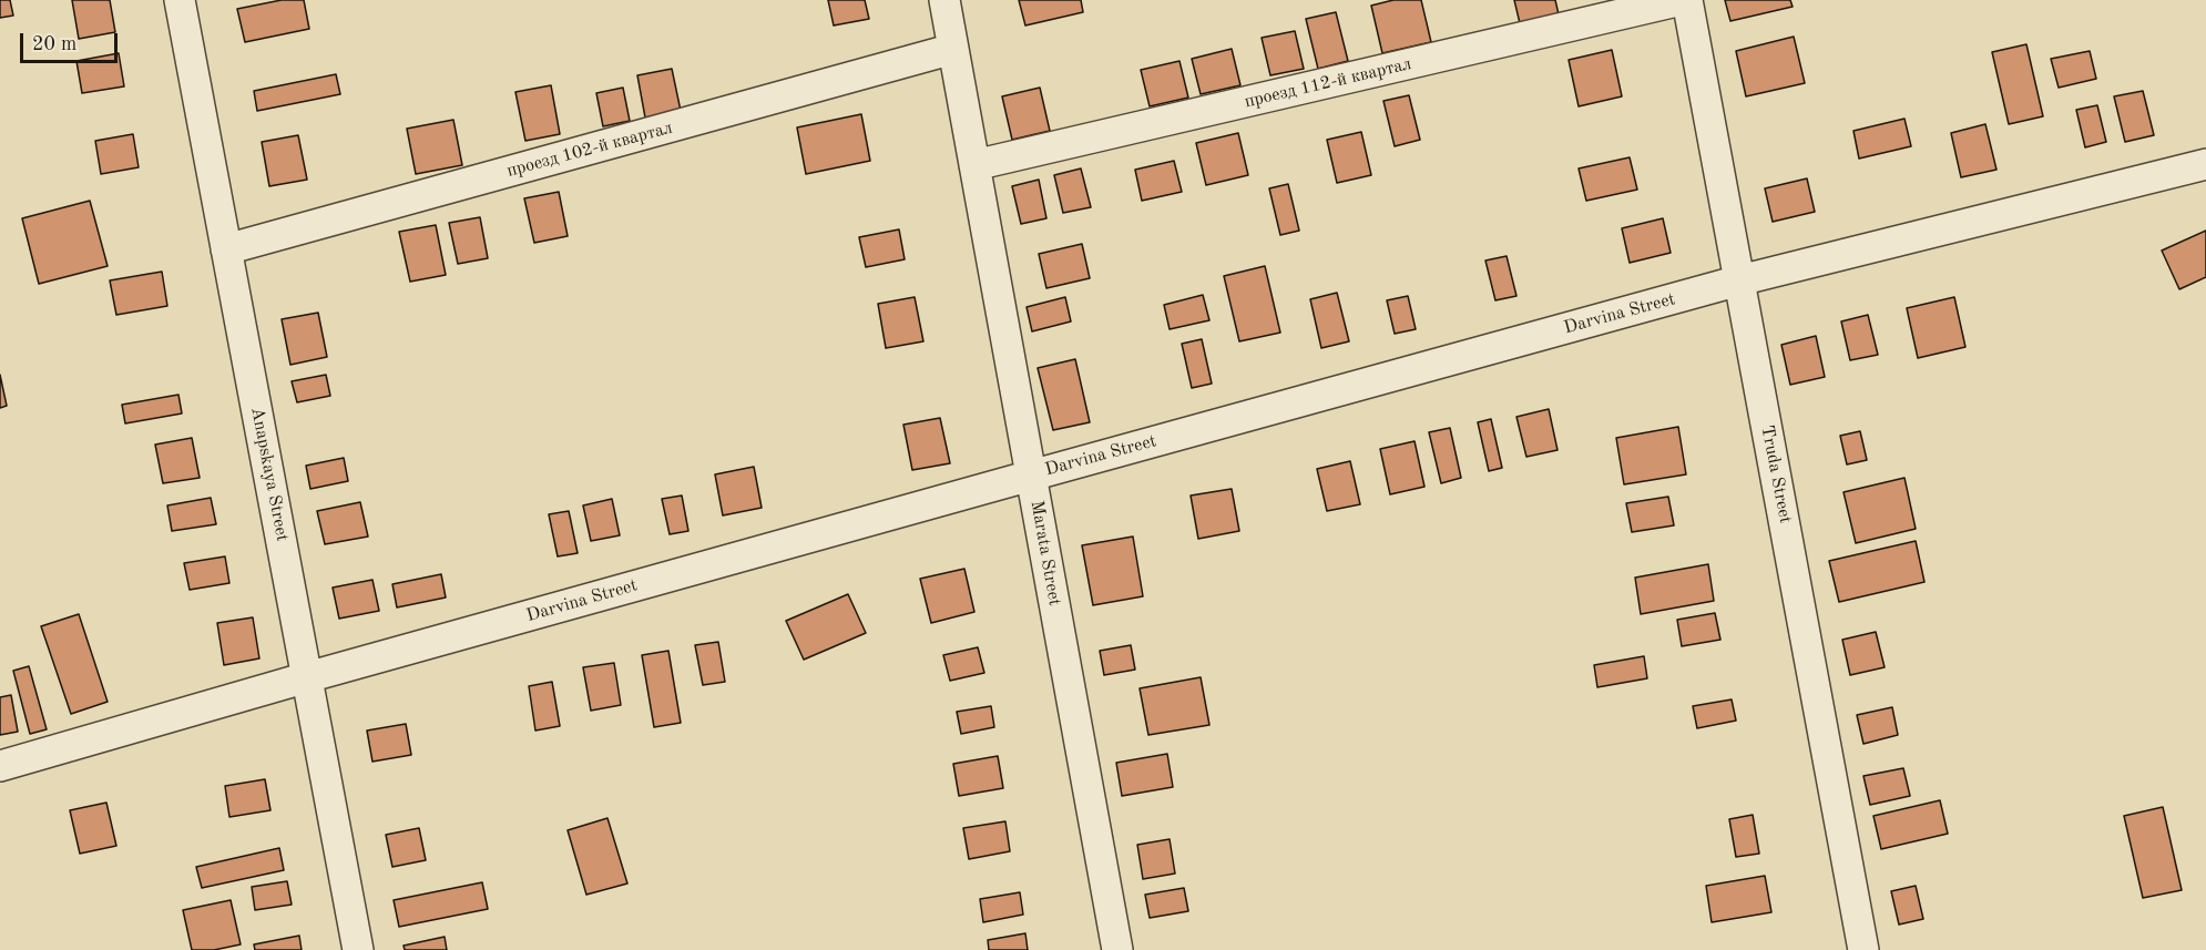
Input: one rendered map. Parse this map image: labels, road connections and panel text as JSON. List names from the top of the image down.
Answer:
{
  "streets": {
    "street": [
      "проезд 112-й квартал",
      "проезд 102-й квартал",
      "Darvina Street",
      "Anapskaya Street",
      "Truda Street",
      "Marata Street"
    ]
  },
  "crossings": [
    ["проезд 112-й квартал", "Truda Street"],
    ["проезд 112-й квартал", "Marata Street"],
    ["проезд 102-й квартал", "Anapskaya Street"],
    ["проезд 102-й квартал", "Marata Street"],
    ["Darvina Street", "Anapskaya Street"],
    ["Darvina Street", "Truda Street"],
    ["Darvina Street", "Marata Street"]
  ],
  "scale_bar": "20 m"
}
